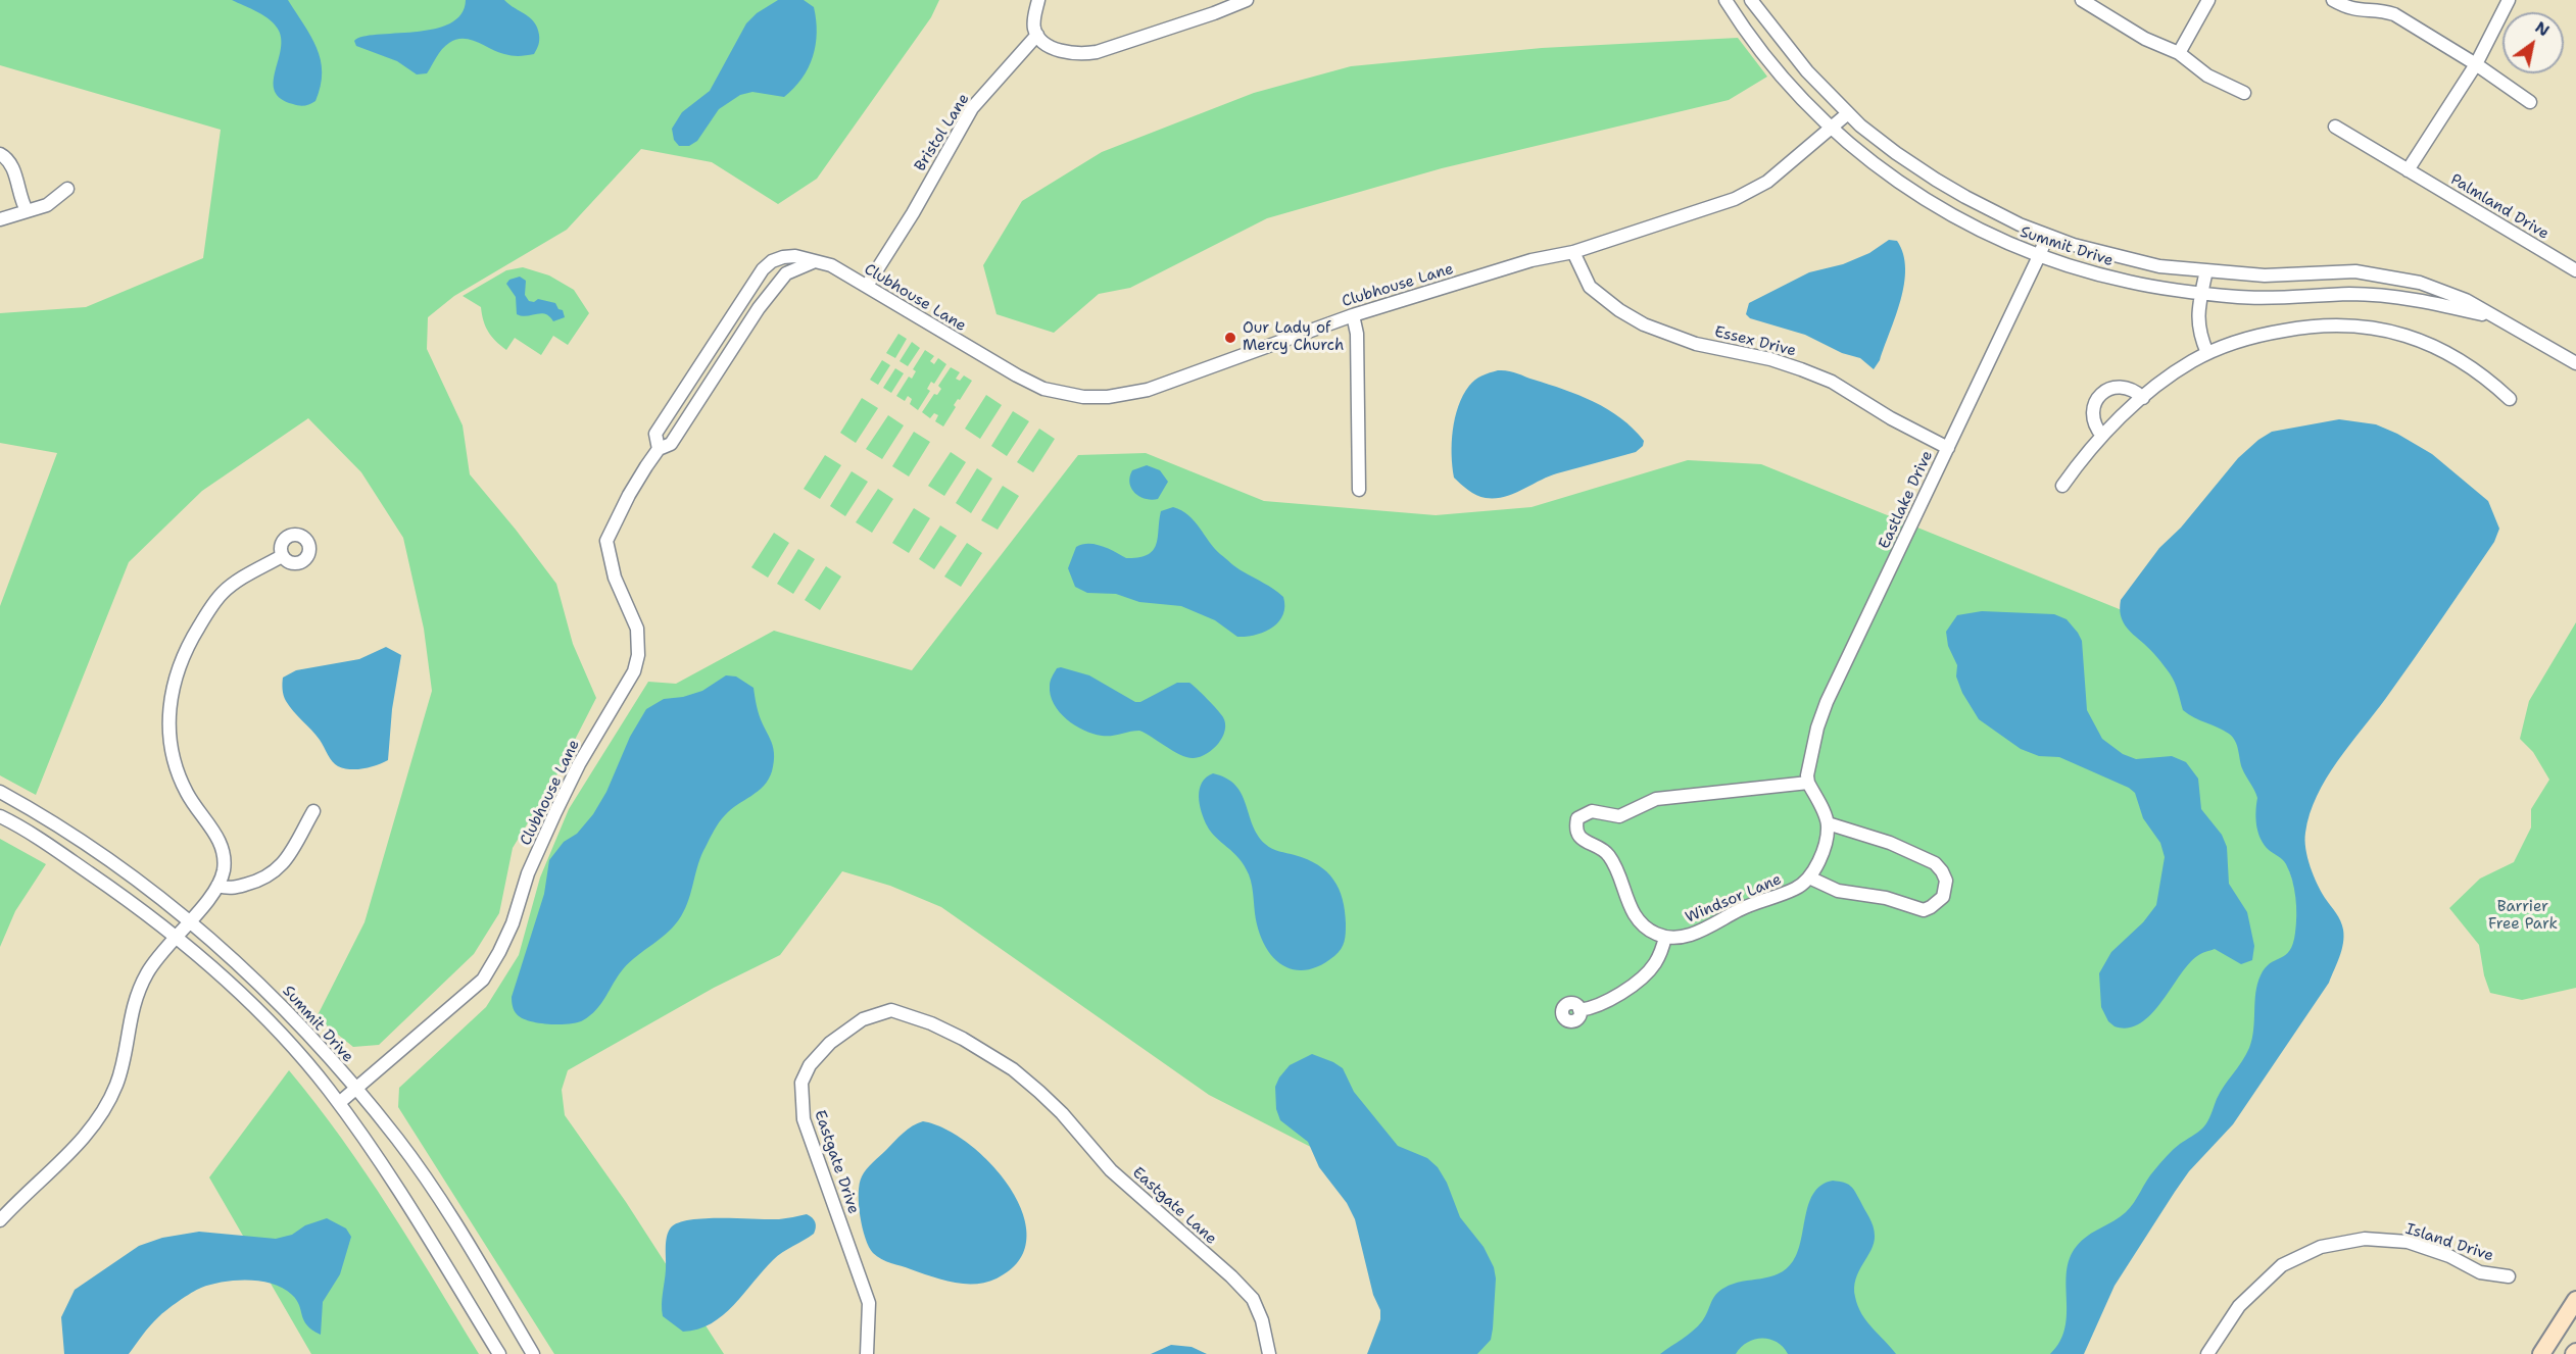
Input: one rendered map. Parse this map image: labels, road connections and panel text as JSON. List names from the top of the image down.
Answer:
{
  "streets": {
    "street": [
      "Bristol Lane",
      "Palmland Drive",
      "Summit Drive",
      "Clubhouse Lane",
      "Essex Drive",
      "Eastlake Drive",
      "Windsor Lane",
      "Eastgate Drive",
      "Eastgate Lane",
      "Island Drive"
    ]
  },
  "crossings": [
    ["Bristol Lane", "Clubhouse Lane"],
    ["Summit Drive", "Clubhouse Lane"],
    ["Summit Drive", "Eastlake Drive"],
    ["Clubhouse Lane", "Essex Drive"],
    ["Essex Drive", "Eastlake Drive"],
    ["Eastgate Drive", "Eastgate Lane"]
  ],
  "parks": ["Barrier Free Park"],
  "places": ["Our Lady of Mercy Church"],
  "north": "top right"
}
